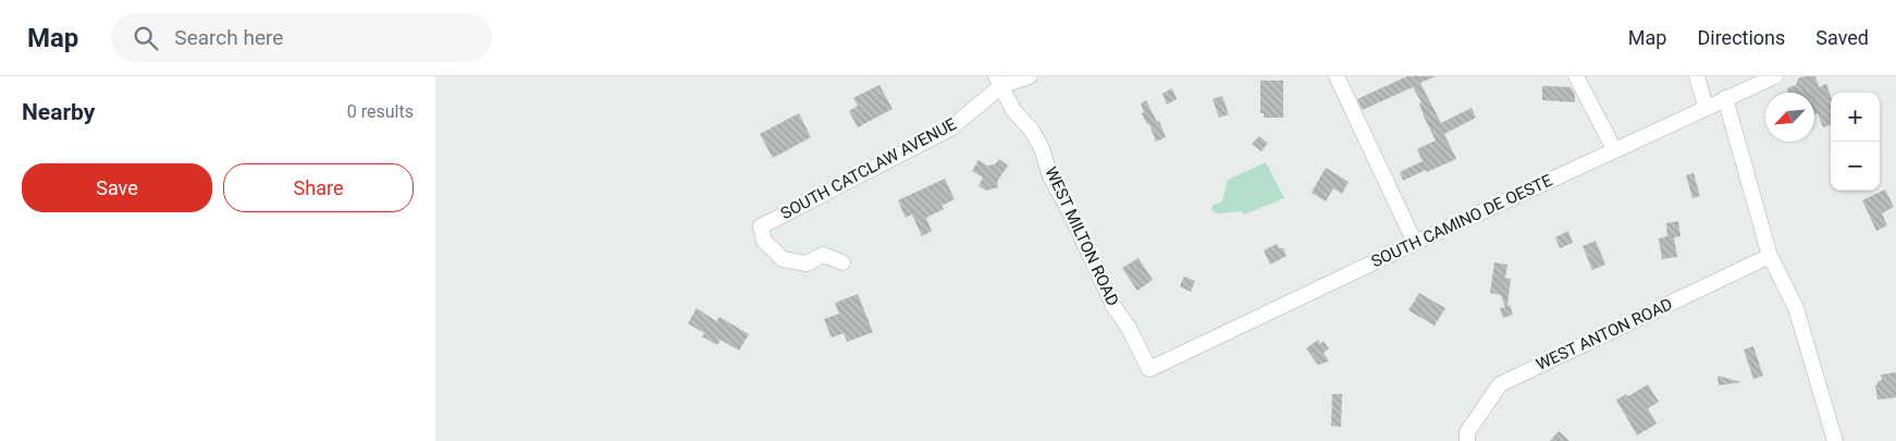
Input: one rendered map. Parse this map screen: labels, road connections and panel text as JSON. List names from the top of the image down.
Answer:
{
  "streets": {
    "street": [
      "SOUTH CATCLAW AVENUE",
      "SOUTH CAMINO DE OESTE",
      "WEST MILTON ROAD",
      "WEST ANTON ROAD"
    ]
  },
  "crossings": [
    ["SOUTH CATCLAW AVENUE", "WEST MILTON ROAD"],
    ["SOUTH CAMINO DE OESTE", "WEST MILTON ROAD"]
  ],
  "north": "bottom left",
  "page": {
    "header": "Map",
    "search": "Search here",
    "nav": ["Map", "Directions", "Saved"],
    "heading": ["Nearby", "0 results"],
    "map_buttons": ["+", "−"],
    "buttons": ["Save", "Share"]
  }
}
